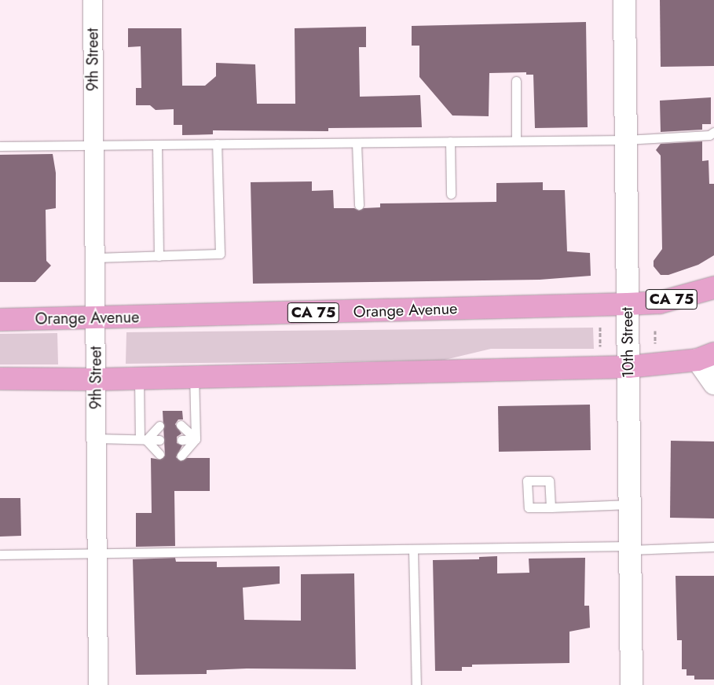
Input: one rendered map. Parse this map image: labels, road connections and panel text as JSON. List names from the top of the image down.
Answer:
{
  "streets": {
    "highway": ["CA 75", "Orange Avenue"],
    "street": ["9th Street", "10th Street"]
  },
  "crossings": [
    ["9th Street", "Orange Avenue"],
    ["Orange Avenue", "10th Street"]
  ]
}
